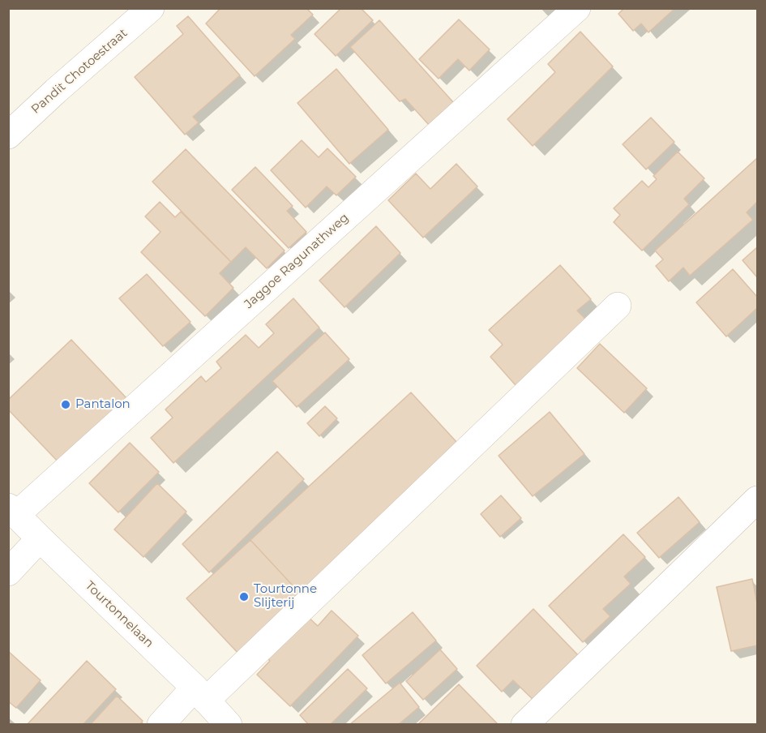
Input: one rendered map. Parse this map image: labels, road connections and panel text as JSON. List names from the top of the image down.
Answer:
{
  "streets": {
    "street": ["Pandit Chotoestraat", "Jaggoe Ragunathweg", "Tourtonnelaan"]
  },
  "crossings": [
    ["Jaggoe Ragunathweg", "Tourtonnelaan"]
  ],
  "places": ["Pantalon", "Tourtonne Slijterij"]
}
